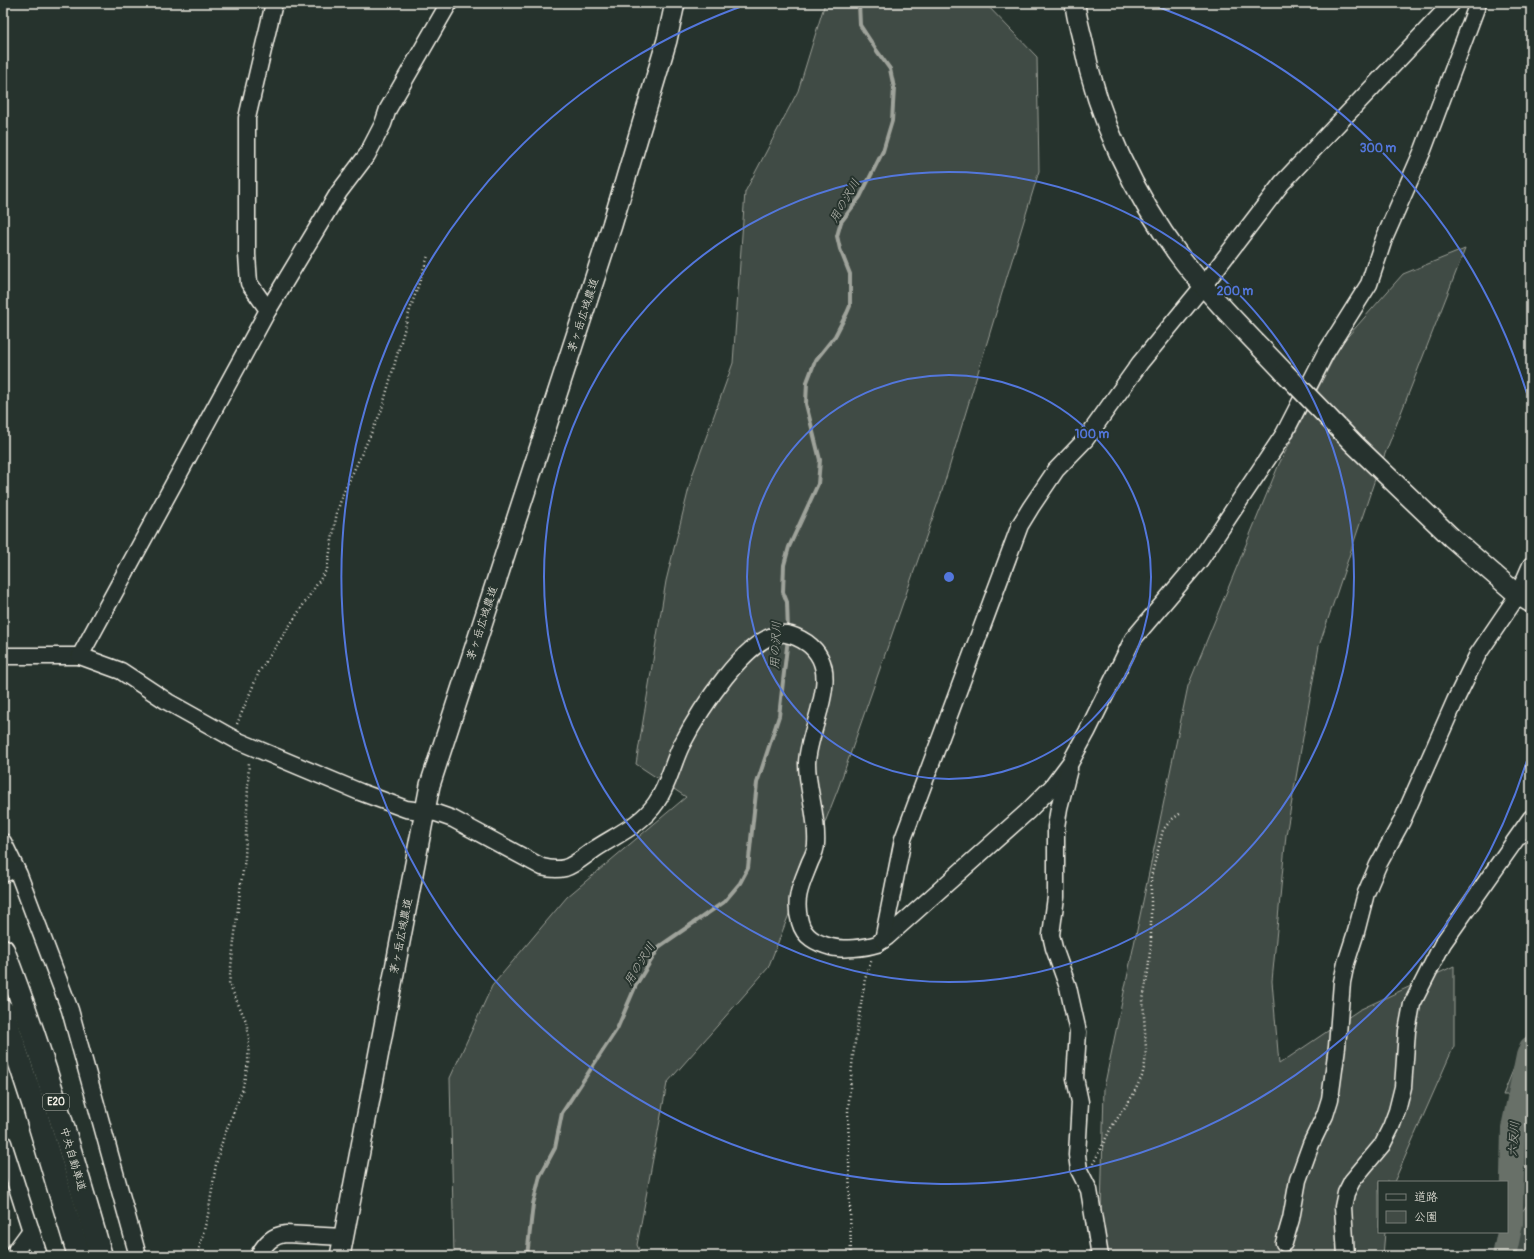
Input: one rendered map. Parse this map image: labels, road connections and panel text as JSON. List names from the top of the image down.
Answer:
{
  "streets": {
    "highway": ["E20", "中央自動車道"],
    "street": ["茅ヶ岳広域農道"]
  },
  "water": ["用の沢川", "六反川"],
  "legend": ["道路", "公園"],
  "rings": ["300 m", "200 m", "100 m"]
}
